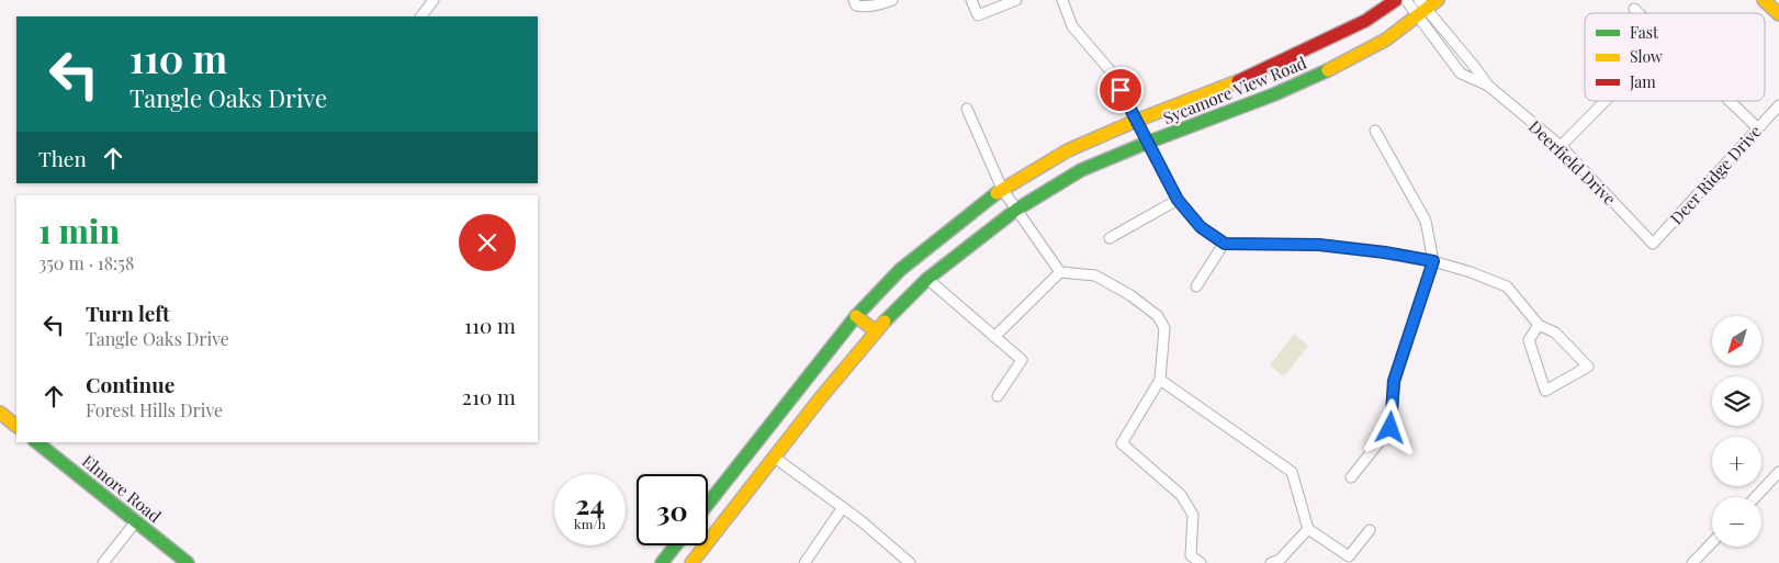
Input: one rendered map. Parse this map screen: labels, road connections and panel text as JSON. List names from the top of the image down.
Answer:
{
  "streets": {
    "main road": ["Sycamore View Road", "Elmore Road"],
    "street": ["Deerfield Drive", "Deer Ridge Drive"]
  },
  "crossings": [
    ["Sycamore View Road", "Deerfield Drive"],
    ["Deerfield Drive", "Deer Ridge Drive"]
  ],
  "legend": ["Fast", "Slow", "Jam"],
  "north": "bottom left",
  "page": {
    "turn": ["110 m", "Tangle Oaks Drive"],
    "then": "Then",
    "heading": ["1 min", "350 m · 18:58"],
    "list": [
      {
        "name": "Turn left",
        "note": "Tangle Oaks Drive",
        "value": "110 m"
      },
      {
        "name": "Continue",
        "note": "Forest Hills Drive",
        "value": "210 m"
      }
    ],
    "map_buttons": ["+", "−"],
    "speed": "24 km/h",
    "limit": "30"
  }
}
